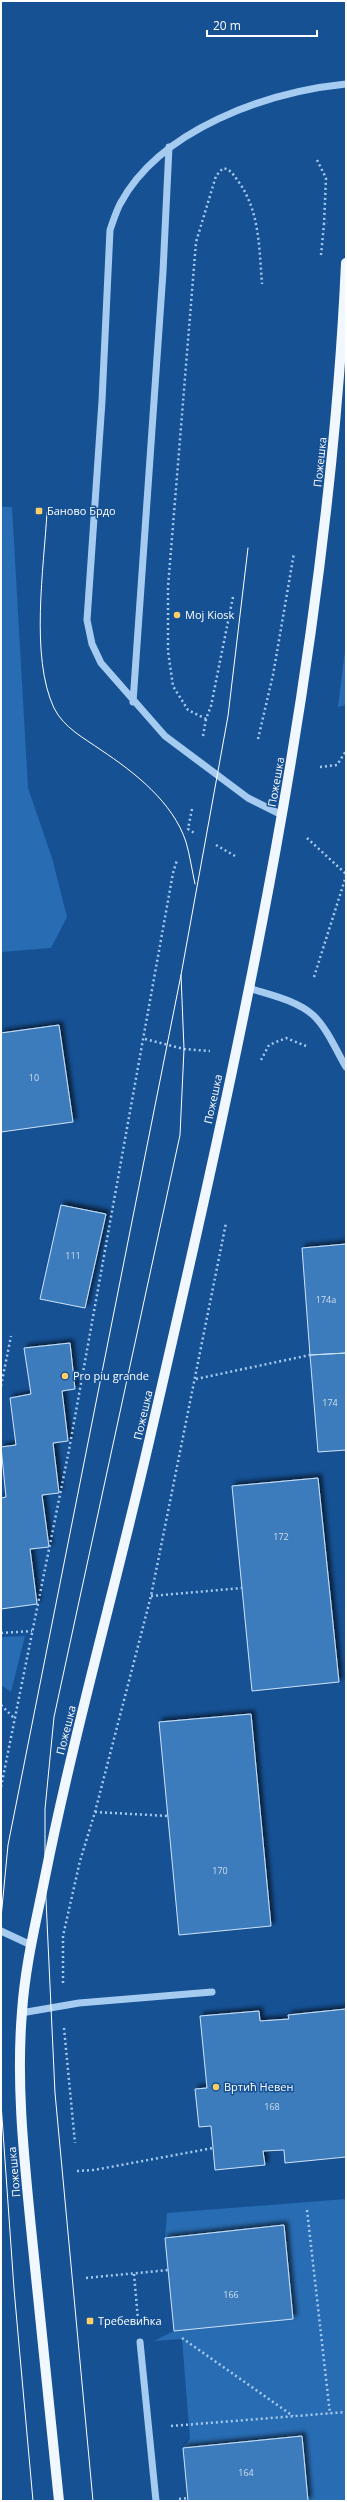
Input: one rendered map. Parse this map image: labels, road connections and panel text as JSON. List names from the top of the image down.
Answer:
{
  "streets": {
    "main road": ["Пожешка"]
  },
  "places": {
    "transit": ["Баново Брдо", "Требевићка"],
    "other": ["Moj Kiosk", "Pro piu grande", "Вртић Невен"]
  },
  "house_numbers": [
    "10",
    "111",
    "174a",
    "174",
    "172",
    "170",
    "168",
    "166",
    "164"
  ],
  "scale_bar": "20 m"
}
